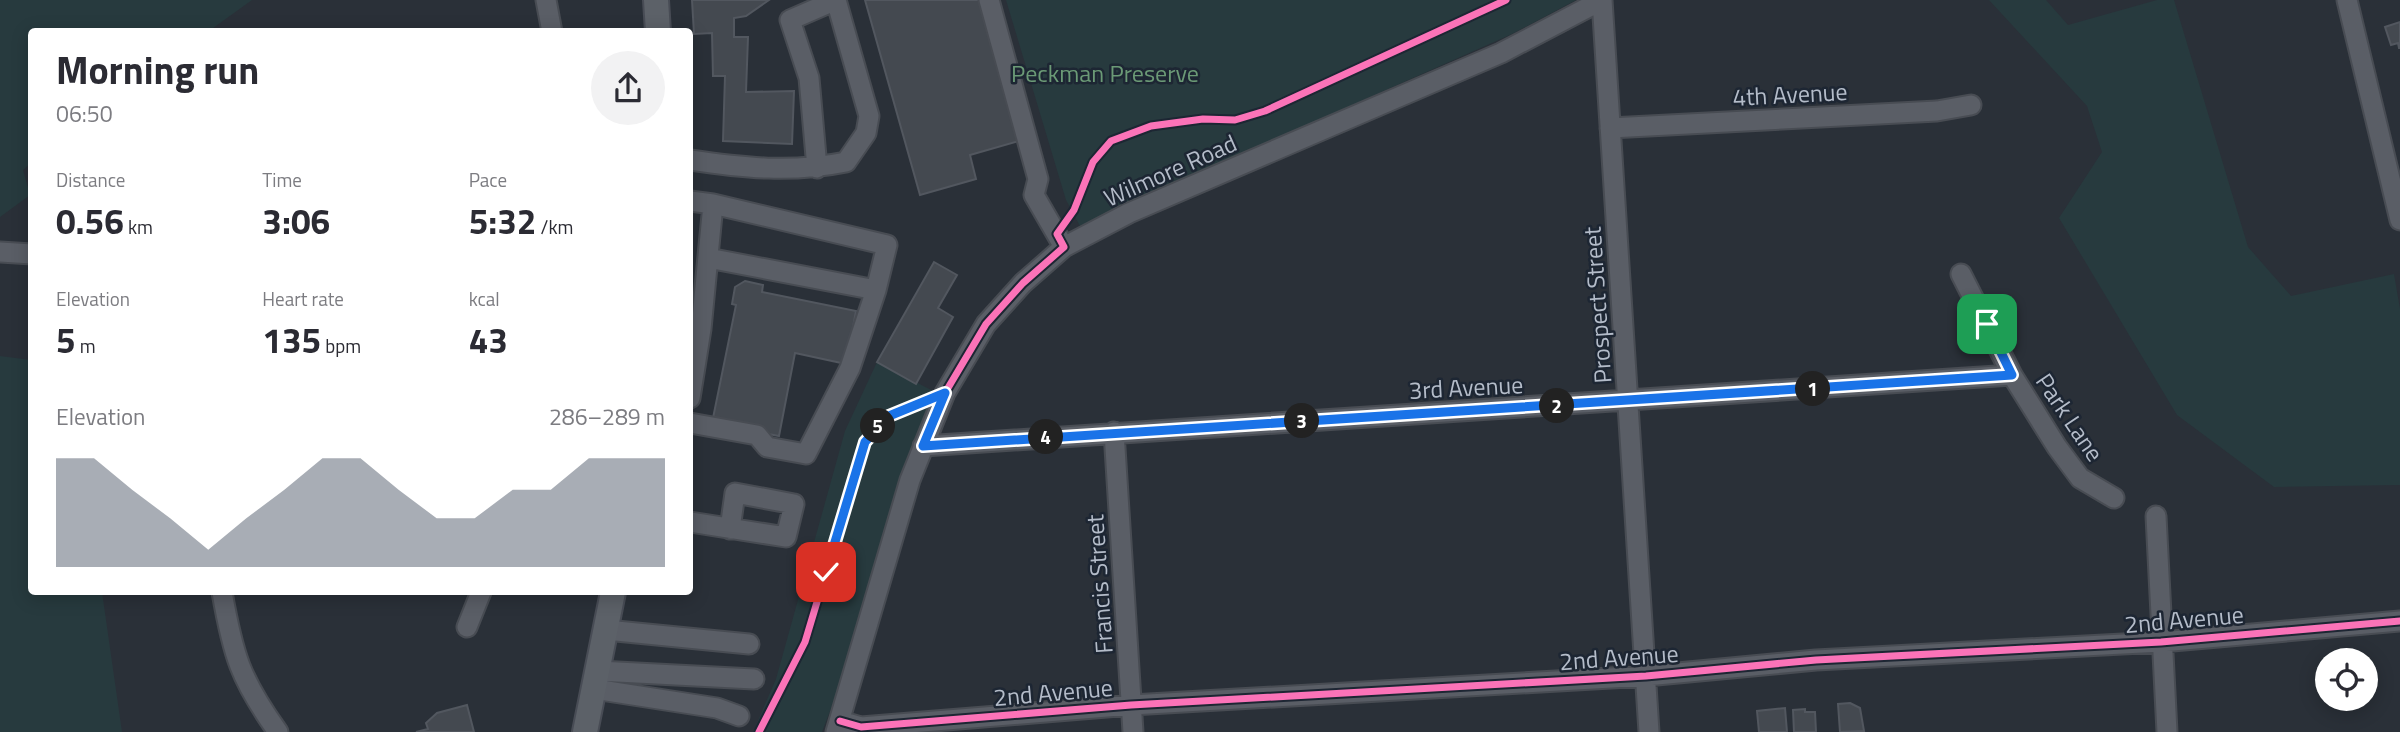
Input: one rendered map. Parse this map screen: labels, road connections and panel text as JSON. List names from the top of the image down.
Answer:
{
  "streets": {
    "street": [
      "4th Avenue",
      "Wilmore Road",
      "Prospect Street",
      "3rd Avenue",
      "Park Lane",
      "Francis Street",
      "2nd Avenue"
    ]
  },
  "crossings": [
    ["4th Avenue", "Prospect Street"],
    ["Wilmore Road", "Prospect Street"],
    ["Wilmore Road", "3rd Avenue"],
    ["Wilmore Road", "2nd Avenue"],
    ["Prospect Street", "3rd Avenue"],
    ["Prospect Street", "2nd Avenue"],
    ["3rd Avenue", "Park Lane"],
    ["3rd Avenue", "Francis Street"],
    ["Francis Street", "2nd Avenue"]
  ],
  "parks": ["Peckman Preserve"],
  "page": {
    "heading": ["Morning run", "06:50"],
    "stats": [
      ["Distance", "0.56 km"],
      ["Time", "3:06"],
      ["Pace", "5:32 /km"],
      ["Elevation", "5 m"],
      ["Heart rate", "135 bpm"],
      ["kcal", "43"]
    ],
    "pins": [
      "1",
      "2",
      "3",
      "5",
      "4"
    ],
    "chart": ["Elevation", "286–289 m"]
  }
}
